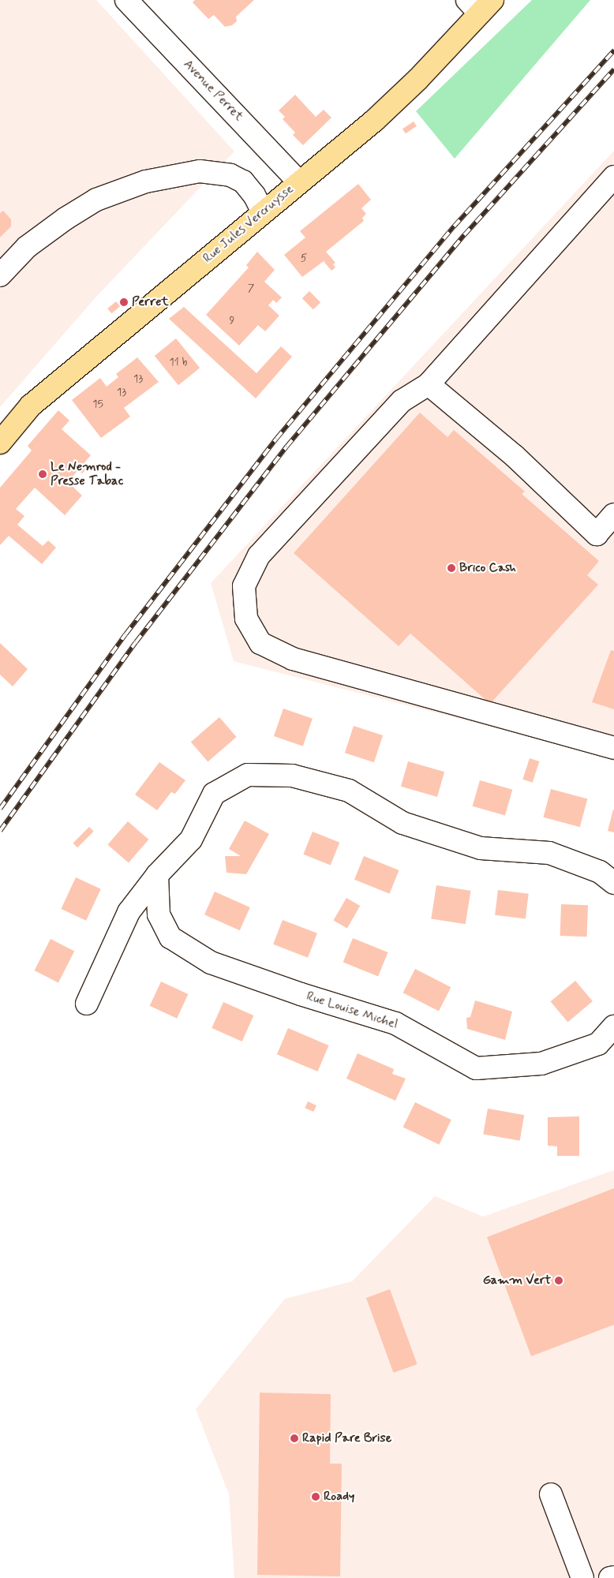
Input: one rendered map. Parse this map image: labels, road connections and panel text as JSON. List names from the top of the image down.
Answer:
{
  "streets": {
    "main road": ["Rue Jules Vercruysse"],
    "street": ["Avenue Perret", "Rue Louise Michel"]
  },
  "crossings": [
    ["Avenue Perret", "Rue Jules Vercruysse"]
  ],
  "places": [
    "Perret",
    "Le Nemrod - Presse Tabac",
    "Brico Cash",
    "Gamm Vert",
    "Rapid Pare Brise",
    "Roady"
  ],
  "house_numbers": [
    "5",
    "7",
    "9",
    "11 b",
    "13",
    "13",
    "15"
  ]
}
